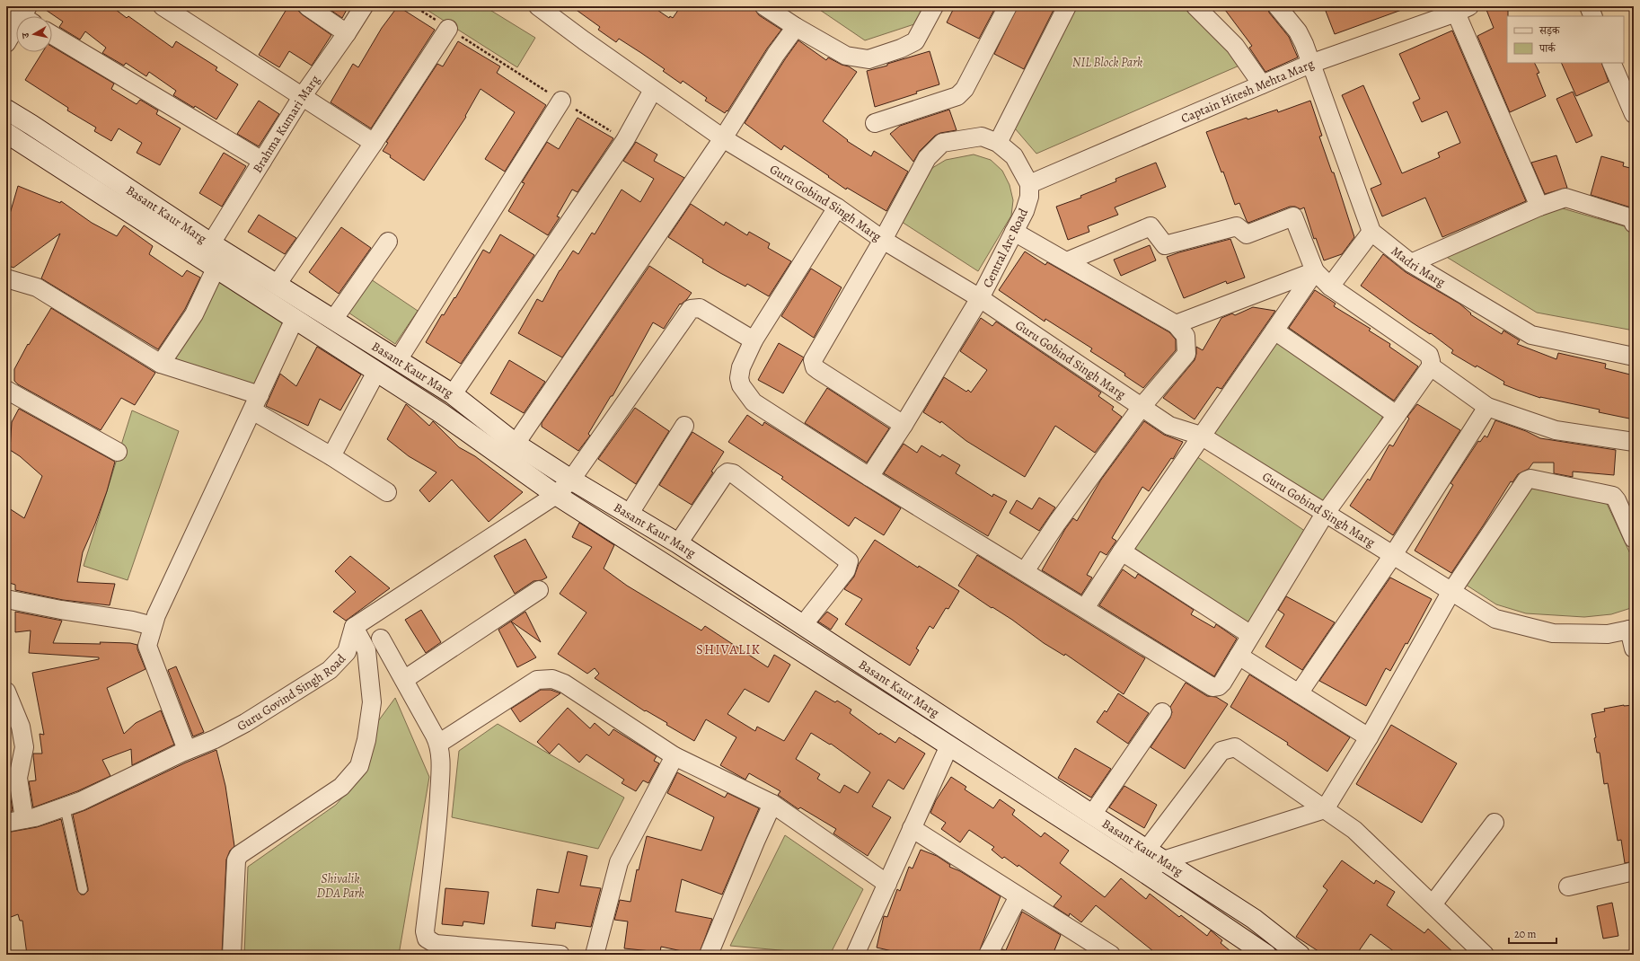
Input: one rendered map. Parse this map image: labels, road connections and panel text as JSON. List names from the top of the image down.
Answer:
{
  "streets": {
    "main road": ["Basant Kaur Marg"],
    "street": [
      "Captain Hitesh Mehta Marg",
      "Brahma Kumari Marg",
      "Guru Gobind Singh Marg",
      "Central Arc Road",
      "Madri Marg",
      "Guru Govind Singh Road"
    ]
  },
  "crossings": [
    ["Captain Hitesh Mehta Marg", "Central Arc Road"],
    ["Brahma Kumari Marg", "Basant Kaur Marg"],
    ["Guru Gobind Singh Marg", "Central Arc Road"]
  ],
  "districts": ["SHIVALIK"],
  "parks": ["NIL Block Park", "Shivalik DDA Park"],
  "legend": ["सड़क", "पार्क"],
  "scale_bar": "20 m",
  "north": "left"
}
